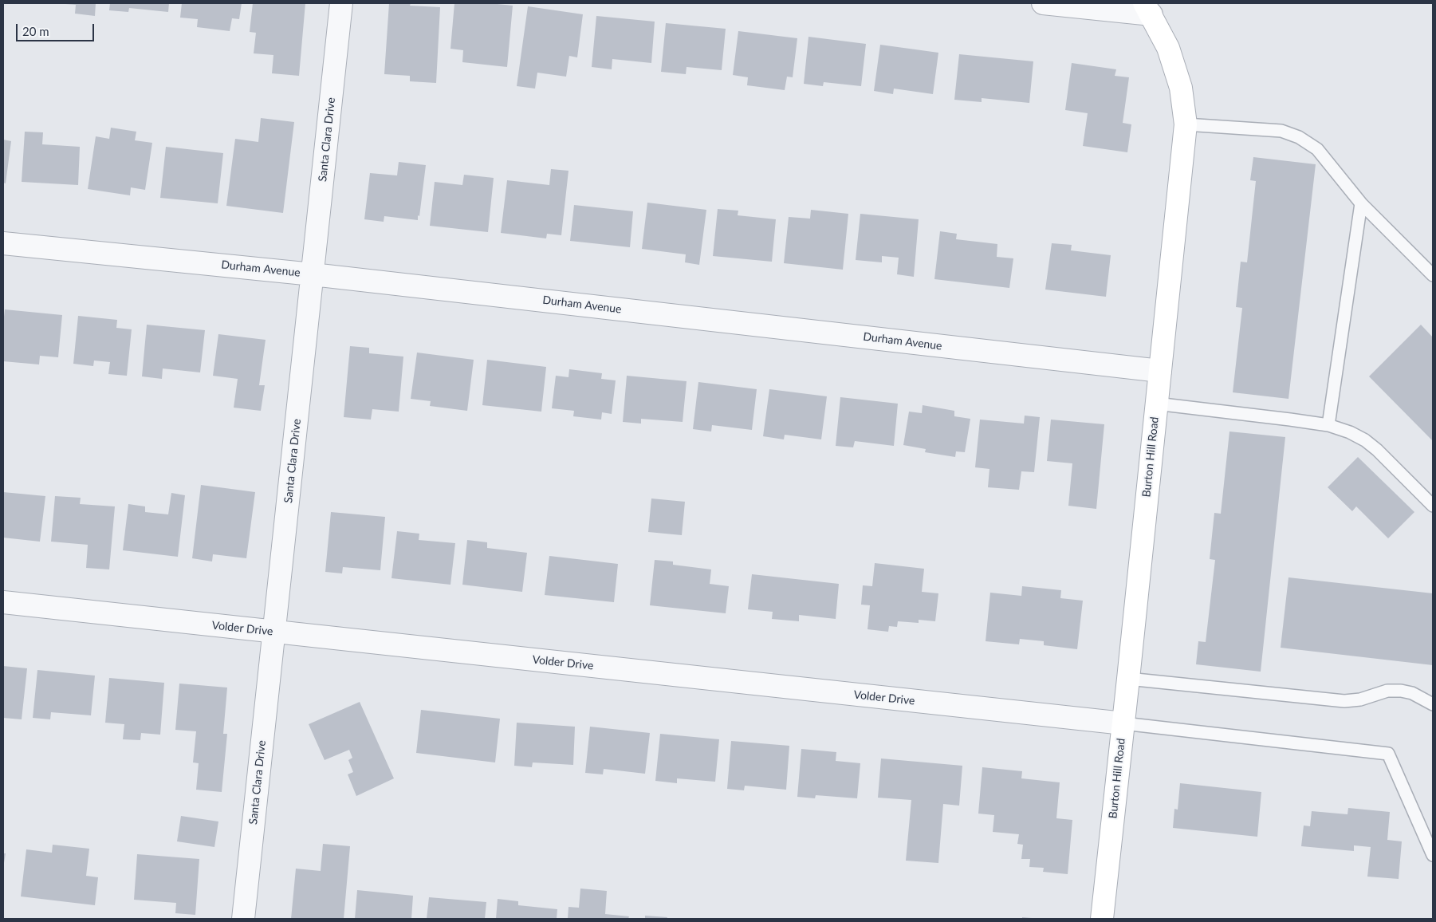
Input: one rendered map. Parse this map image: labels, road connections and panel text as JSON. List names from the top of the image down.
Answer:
{
  "streets": {
    "street": [
      "Santa Clara Drive",
      "Durham Avenue",
      "Burton Hill Road",
      "Volder Drive"
    ]
  },
  "crossings": [
    ["Santa Clara Drive", "Durham Avenue"],
    ["Santa Clara Drive", "Volder Drive"],
    ["Durham Avenue", "Burton Hill Road"],
    ["Burton Hill Road", "Volder Drive"]
  ],
  "scale_bar": "20 m"
}
